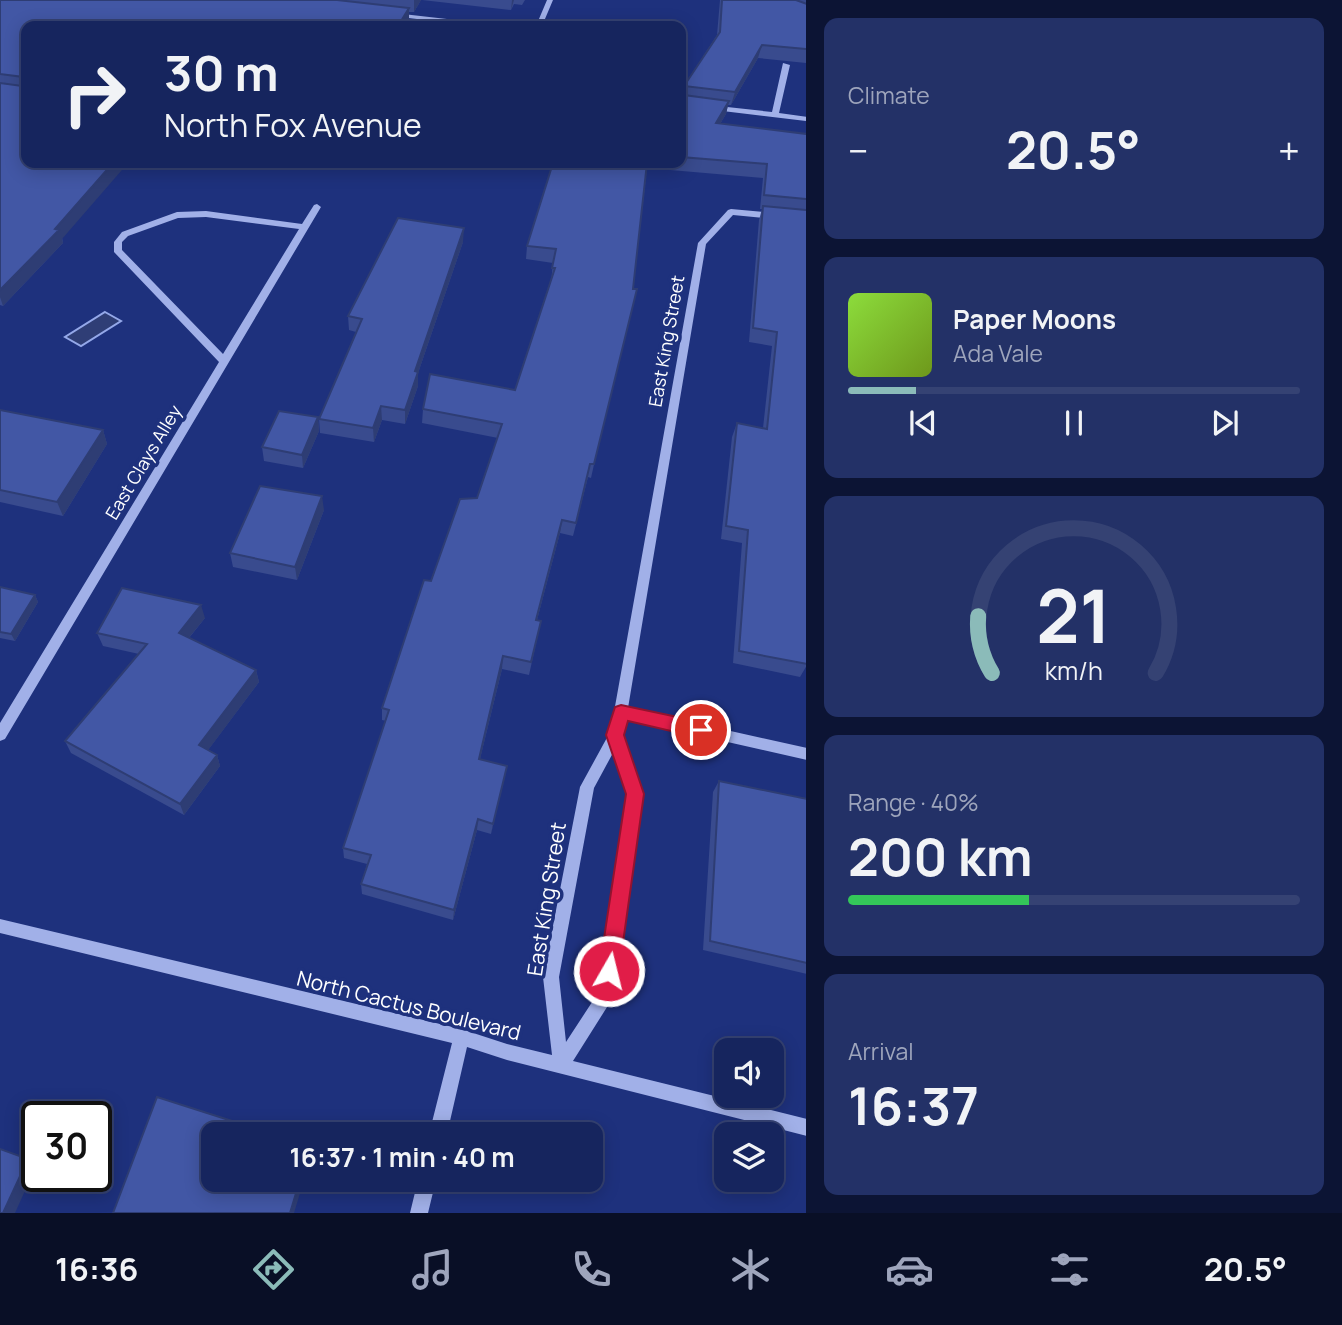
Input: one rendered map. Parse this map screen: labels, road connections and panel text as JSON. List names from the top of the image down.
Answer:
{
  "streets": {
    "street": ["East King Street", "East Clays Alley", "North Cactus Boulevard"]
  },
  "crossings": [
    ["East King Street", "North Cactus Boulevard"]
  ],
  "page": {
    "tile": [
      "Climate",
      ["Range · 40%", "200 km"],
      ["Arrival", "16:37"]
    ],
    "turn": ["30 m", "North Fox Avenue"],
    "heat": ["−", "20.5°", "+"],
    "song": ["Paper Moons", "Ada Vale"],
    "limit": "30",
    "trip": "16:37 · 1 min · 40 m",
    "tabs": ["16:36", "20.5°"],
    "gauge": ["21", "km/h"]
  }
}
